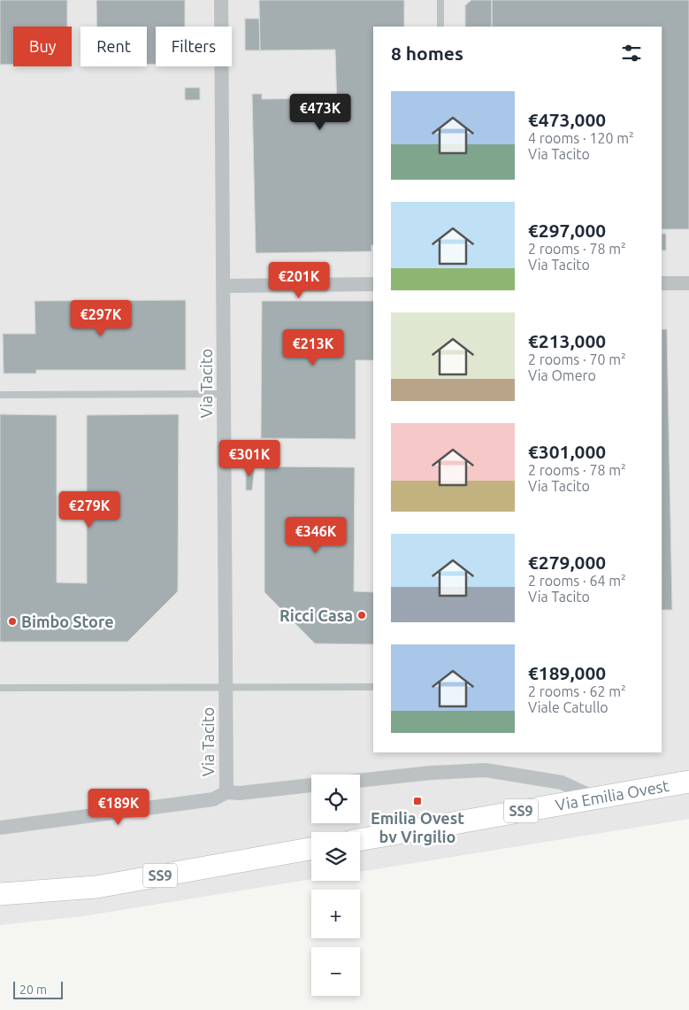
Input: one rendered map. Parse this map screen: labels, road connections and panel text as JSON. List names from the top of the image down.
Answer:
{
  "streets": {
    "main road": ["Via Emilia Ovest", "SS9"],
    "street": ["Via Tacito"]
  },
  "places": {
    "other": ["Ricci Casa", "Bimbo Store"],
    "transit": ["Emilia Ovest bv Virgilio"]
  },
  "scale_bar": "20 m",
  "page": {
    "chip": ["Buy", "Rent", "Filters"],
    "heading": "8 homes",
    "list": [
      {
        "name": "€473,000",
        "note": "4 rooms · 120 m² · Via Tacito"
      },
      {
        "name": "€297,000",
        "note": "2 rooms · 78 m² · Via Tacito"
      },
      {
        "name": "€213,000",
        "note": "2 rooms · 70 m² · Via Omero"
      },
      {
        "name": "€301,000",
        "note": "2 rooms · 78 m² · Via Tacito"
      },
      {
        "name": "€279,000",
        "note": "2 rooms · 64 m² · Via Tacito"
      },
      {
        "name": "€189,000",
        "note": "2 rooms · 62 m² · Viale Catullo"
      }
    ],
    "price": [
      "€473K",
      "€201K",
      "€297K",
      "€213K",
      "€301K",
      "€279K",
      "€346K",
      "€189K"
    ],
    "map_buttons": ["+", "−"],
    "scale": "20 m"
  }
}
